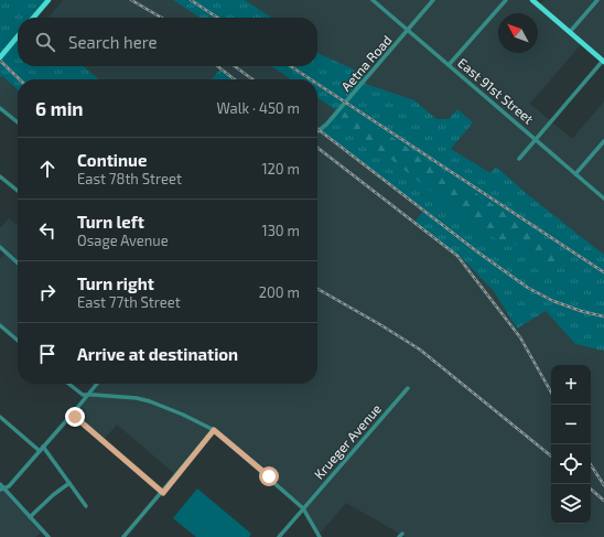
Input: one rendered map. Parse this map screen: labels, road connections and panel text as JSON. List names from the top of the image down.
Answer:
{
  "streets": {
    "street": ["Aetna Road", "East 91st Street", "Krueger Avenue"]
  },
  "crossings": [
    ["Aetna Road", "East 91st Street"]
  ],
  "north": "top left",
  "page": {
    "search": "Search here",
    "heading": ["6 min", "Walk · 450 m"],
    "list": [
      ["Continue", "East 78th Street", "120 m"],
      ["Turn left", "Osage Avenue", "130 m"],
      ["Turn right", "East 77th Street", "200 m"],
      "Arrive at destination"
    ],
    "map_buttons": ["+", "−"]
  }
}
